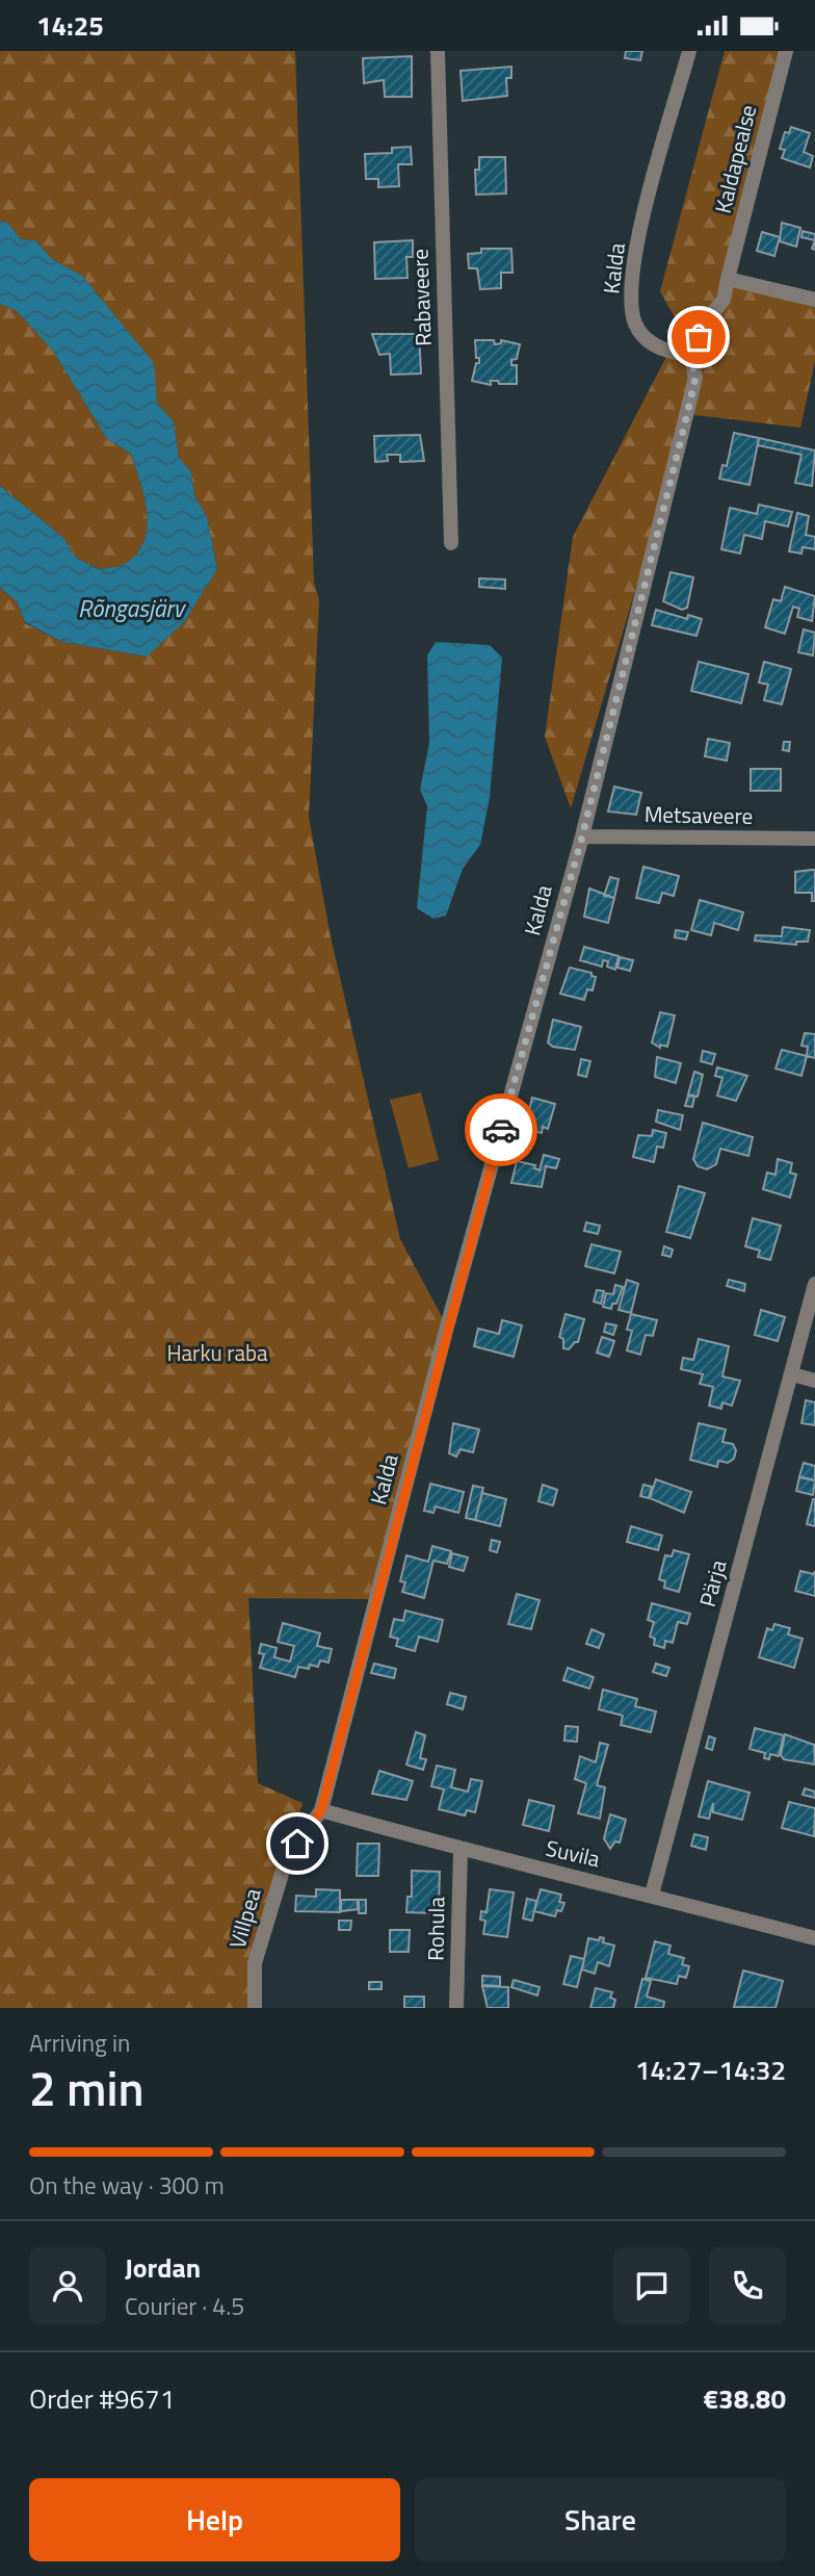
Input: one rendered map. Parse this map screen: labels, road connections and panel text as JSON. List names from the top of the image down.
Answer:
{
  "streets": {
    "street": [
      "Kaldapealse",
      "Kalda",
      "Rabaveere",
      "Metsaveere",
      "Pärja",
      "Suvila",
      "Villpea",
      "Rohula"
    ]
  },
  "crossings": [
    ["Kaldapealse", "Kalda"],
    ["Kalda", "Metsaveere"],
    ["Kalda", "Suvila"],
    ["Kalda", "Villpea"],
    ["Pärja", "Suvila"],
    ["Suvila", "Villpea"],
    ["Suvila", "Rohula"]
  ],
  "water": ["Rõngasjärv"],
  "parks": ["Harku raba"],
  "page": {
    "status": "14:25",
    "heading": ["2 min", "Arriving in", "14:27–14:32"],
    "panel": [
      "Jordan",
      "Courier · 4.5",
      "Order #9671",
      "€38.80"
    ],
    "bar": "On the way · 300 m",
    "buttons": ["Help", "Share"]
  }
}
